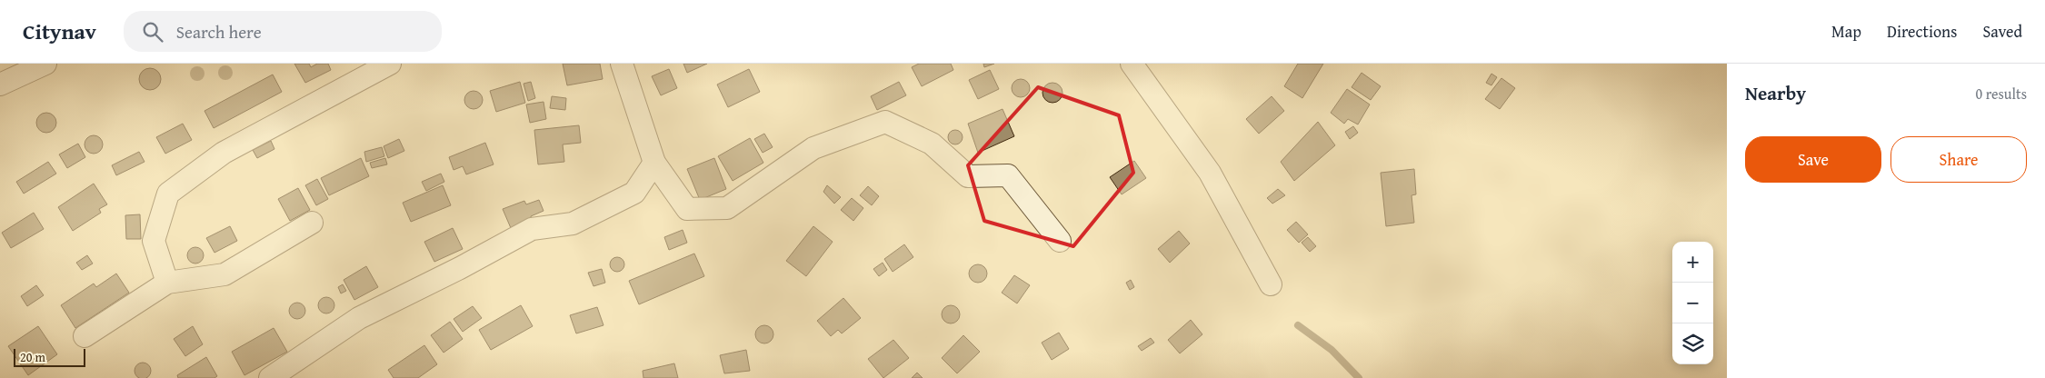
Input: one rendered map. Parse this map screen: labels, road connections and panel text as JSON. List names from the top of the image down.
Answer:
{
  "scale_bar": "20 m",
  "page": {
    "header": "Citynav",
    "search": "Search here",
    "nav": ["Map", "Directions", "Saved"],
    "heading": ["Nearby", "0 results"],
    "buttons": ["Save", "Share"],
    "map_buttons": ["+", "−"],
    "scale": "20 m"
  }
}
